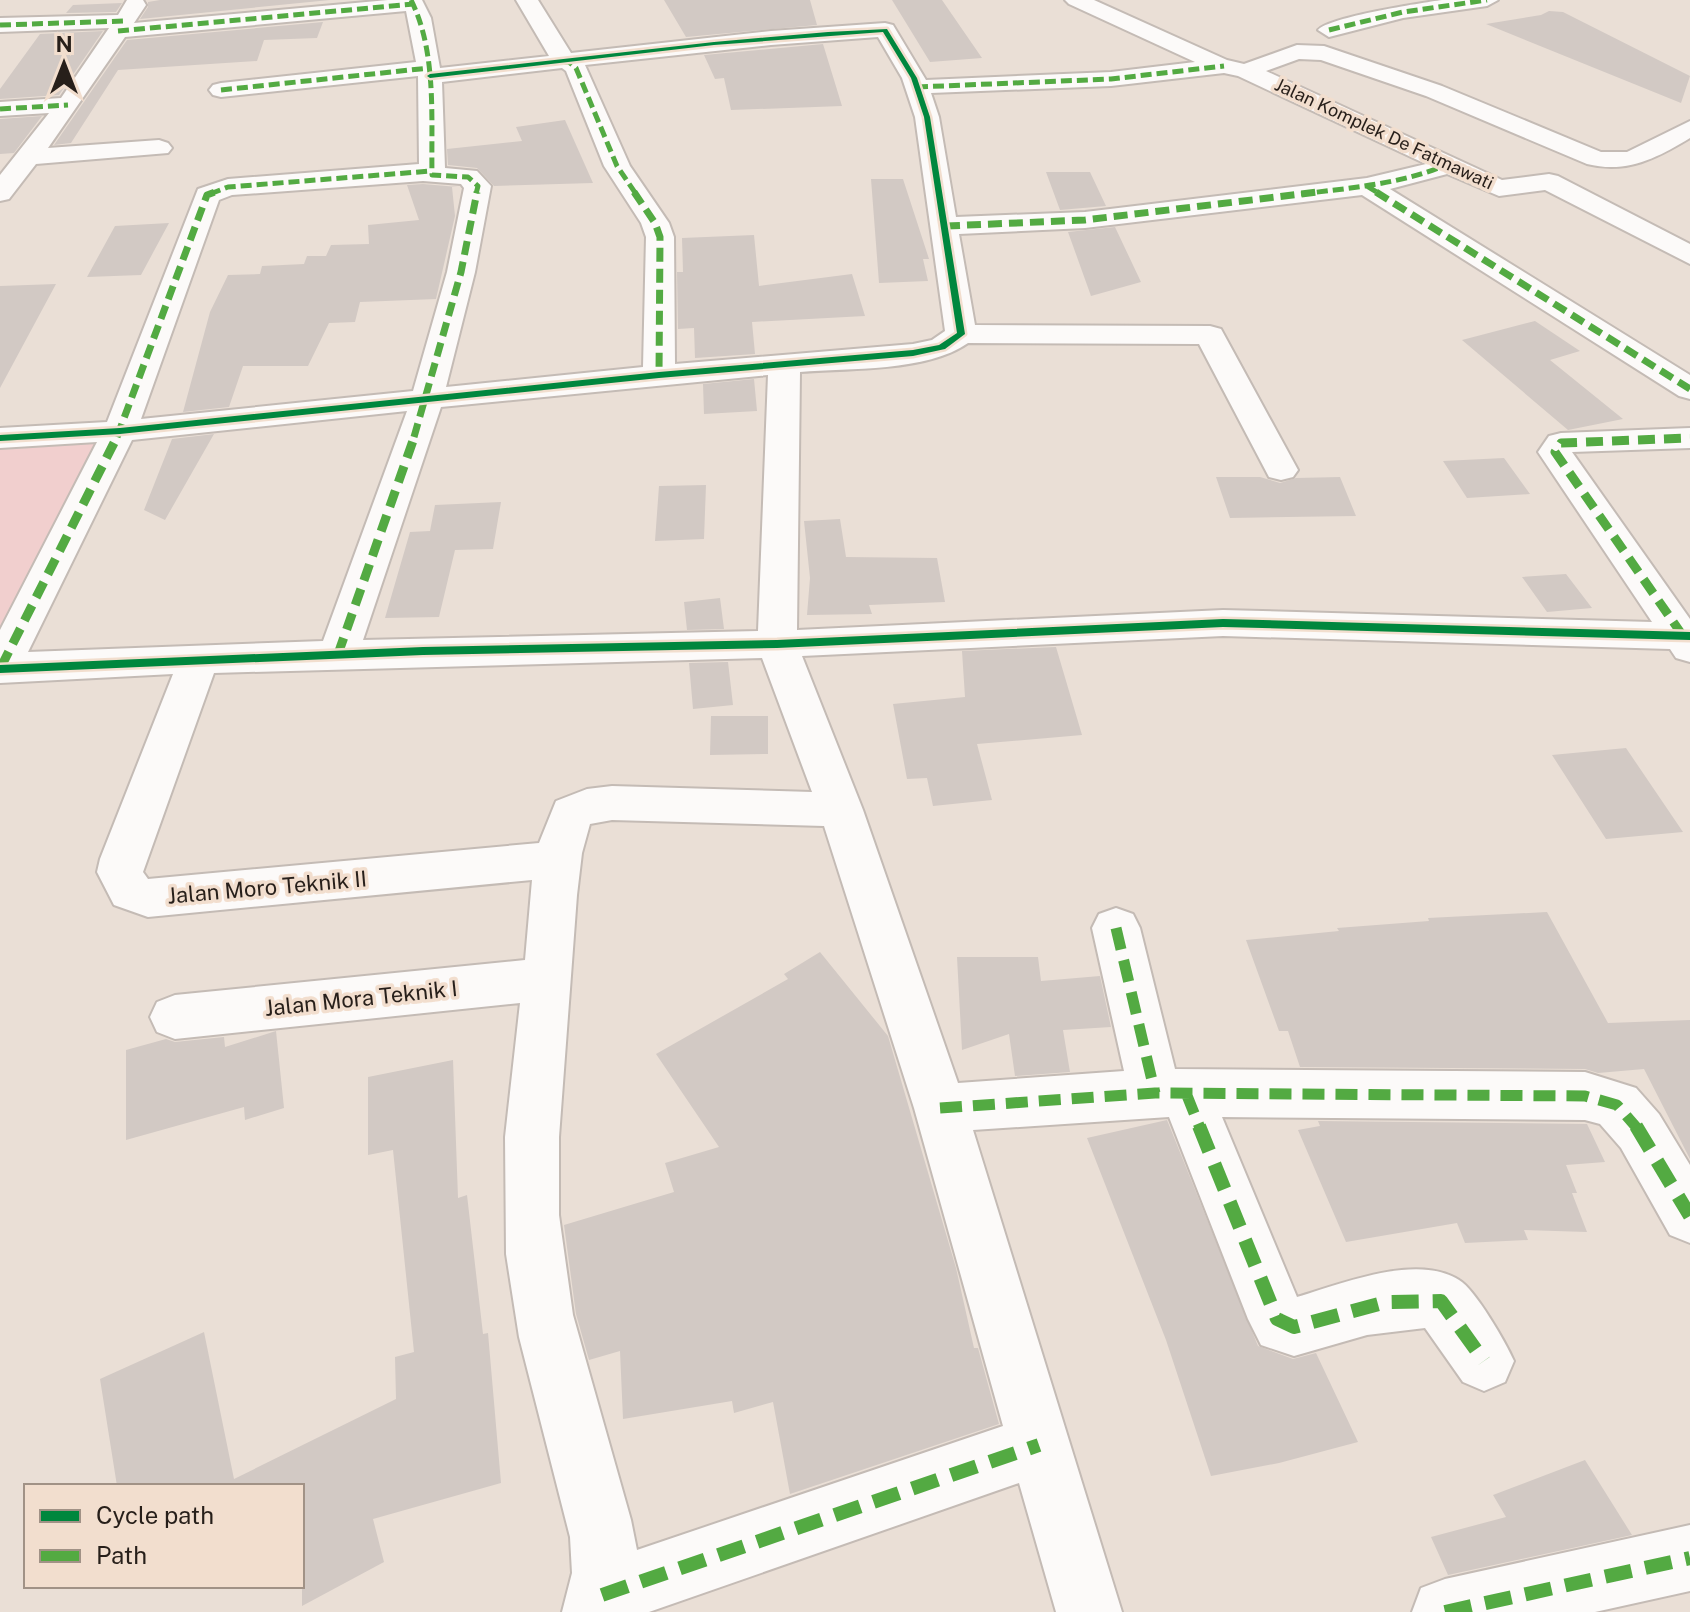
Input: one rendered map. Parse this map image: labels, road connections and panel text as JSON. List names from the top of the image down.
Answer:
{
  "streets": {
    "street": ["Jalan Komplek De Fatmawati", "Jalan Moro Teknik II", "Jalan Mora Teknik I"]
  },
  "legend": ["Cycle path", "Path"],
  "north": "top"
}
